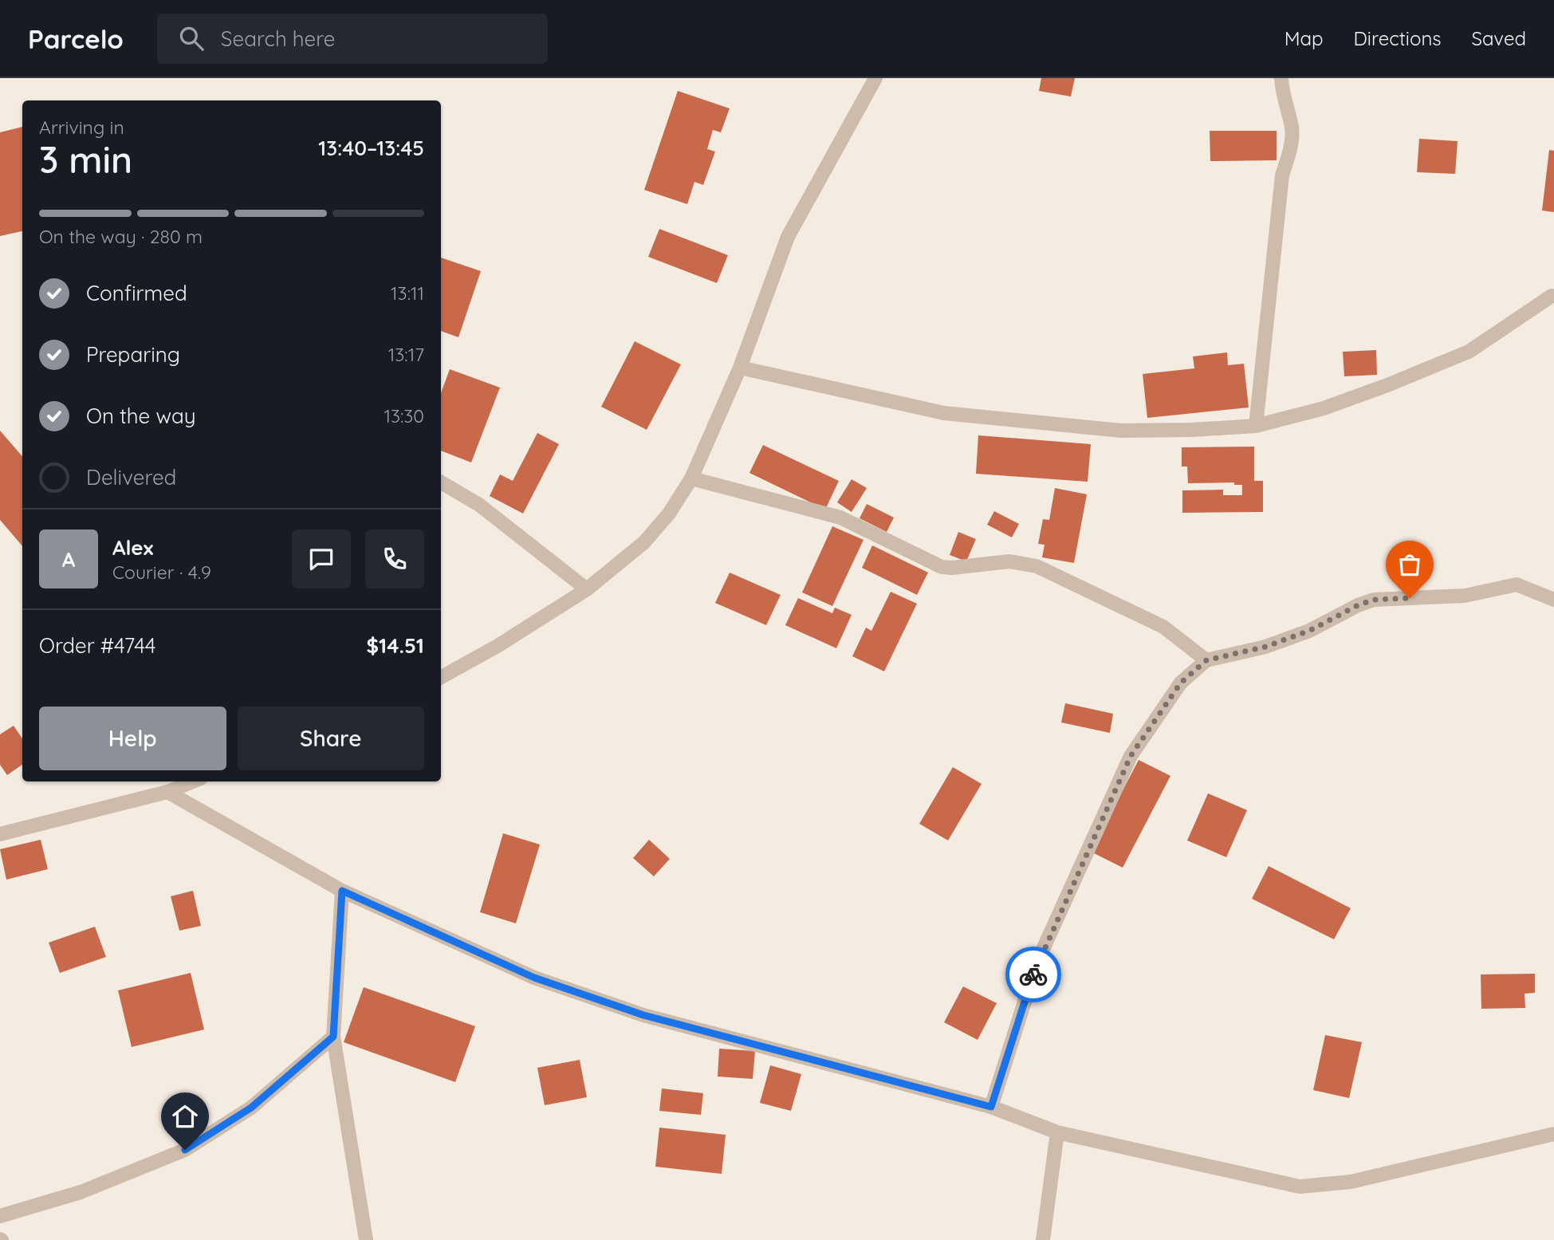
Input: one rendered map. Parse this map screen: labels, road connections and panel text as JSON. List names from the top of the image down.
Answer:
{
  "page": {
    "header": "Parcelo",
    "search": "Search here",
    "nav": ["Map", "Directions", "Saved"],
    "heading": ["3 min", "Arriving in", "13:40–13:45"],
    "panel": [
      "Alex",
      "Courier · 4.9",
      "Order #4744",
      "$14.51"
    ],
    "bar": "On the way · 280 m",
    "list": [
      ["Confirmed", "13:11"],
      ["Preparing", "13:17"],
      ["On the way", "13:30"],
      "Delivered"
    ],
    "round": "A",
    "buttons": ["Help", "Share"]
  }
}
